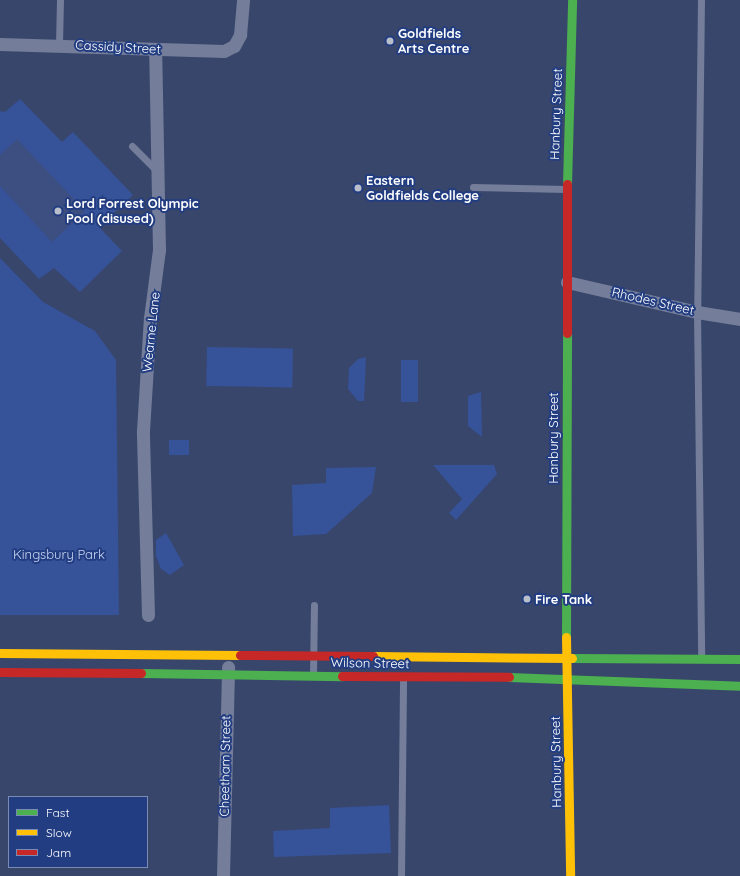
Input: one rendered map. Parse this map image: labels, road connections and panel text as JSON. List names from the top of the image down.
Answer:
{
  "streets": {
    "street": [
      "Cassidy Street",
      "Hanbury Street",
      "Rhodes Street",
      "Wearne Lane",
      "Wilson Street",
      "Cheetham Street"
    ]
  },
  "crossings": [
    ["Cassidy Street", "Wearne Lane"],
    ["Hanbury Street", "Rhodes Street"],
    ["Hanbury Street", "Wilson Street"],
    ["Wilson Street", "Cheetham Street"]
  ],
  "parks": ["Kingsbury Park"],
  "places": [
    "Goldfields Arts Centre",
    "Eastern Goldfields College",
    "Lord Forrest Olympic Pool (disused)",
    "Fire Tank"
  ],
  "legend": ["Fast", "Slow", "Jam"]
}
